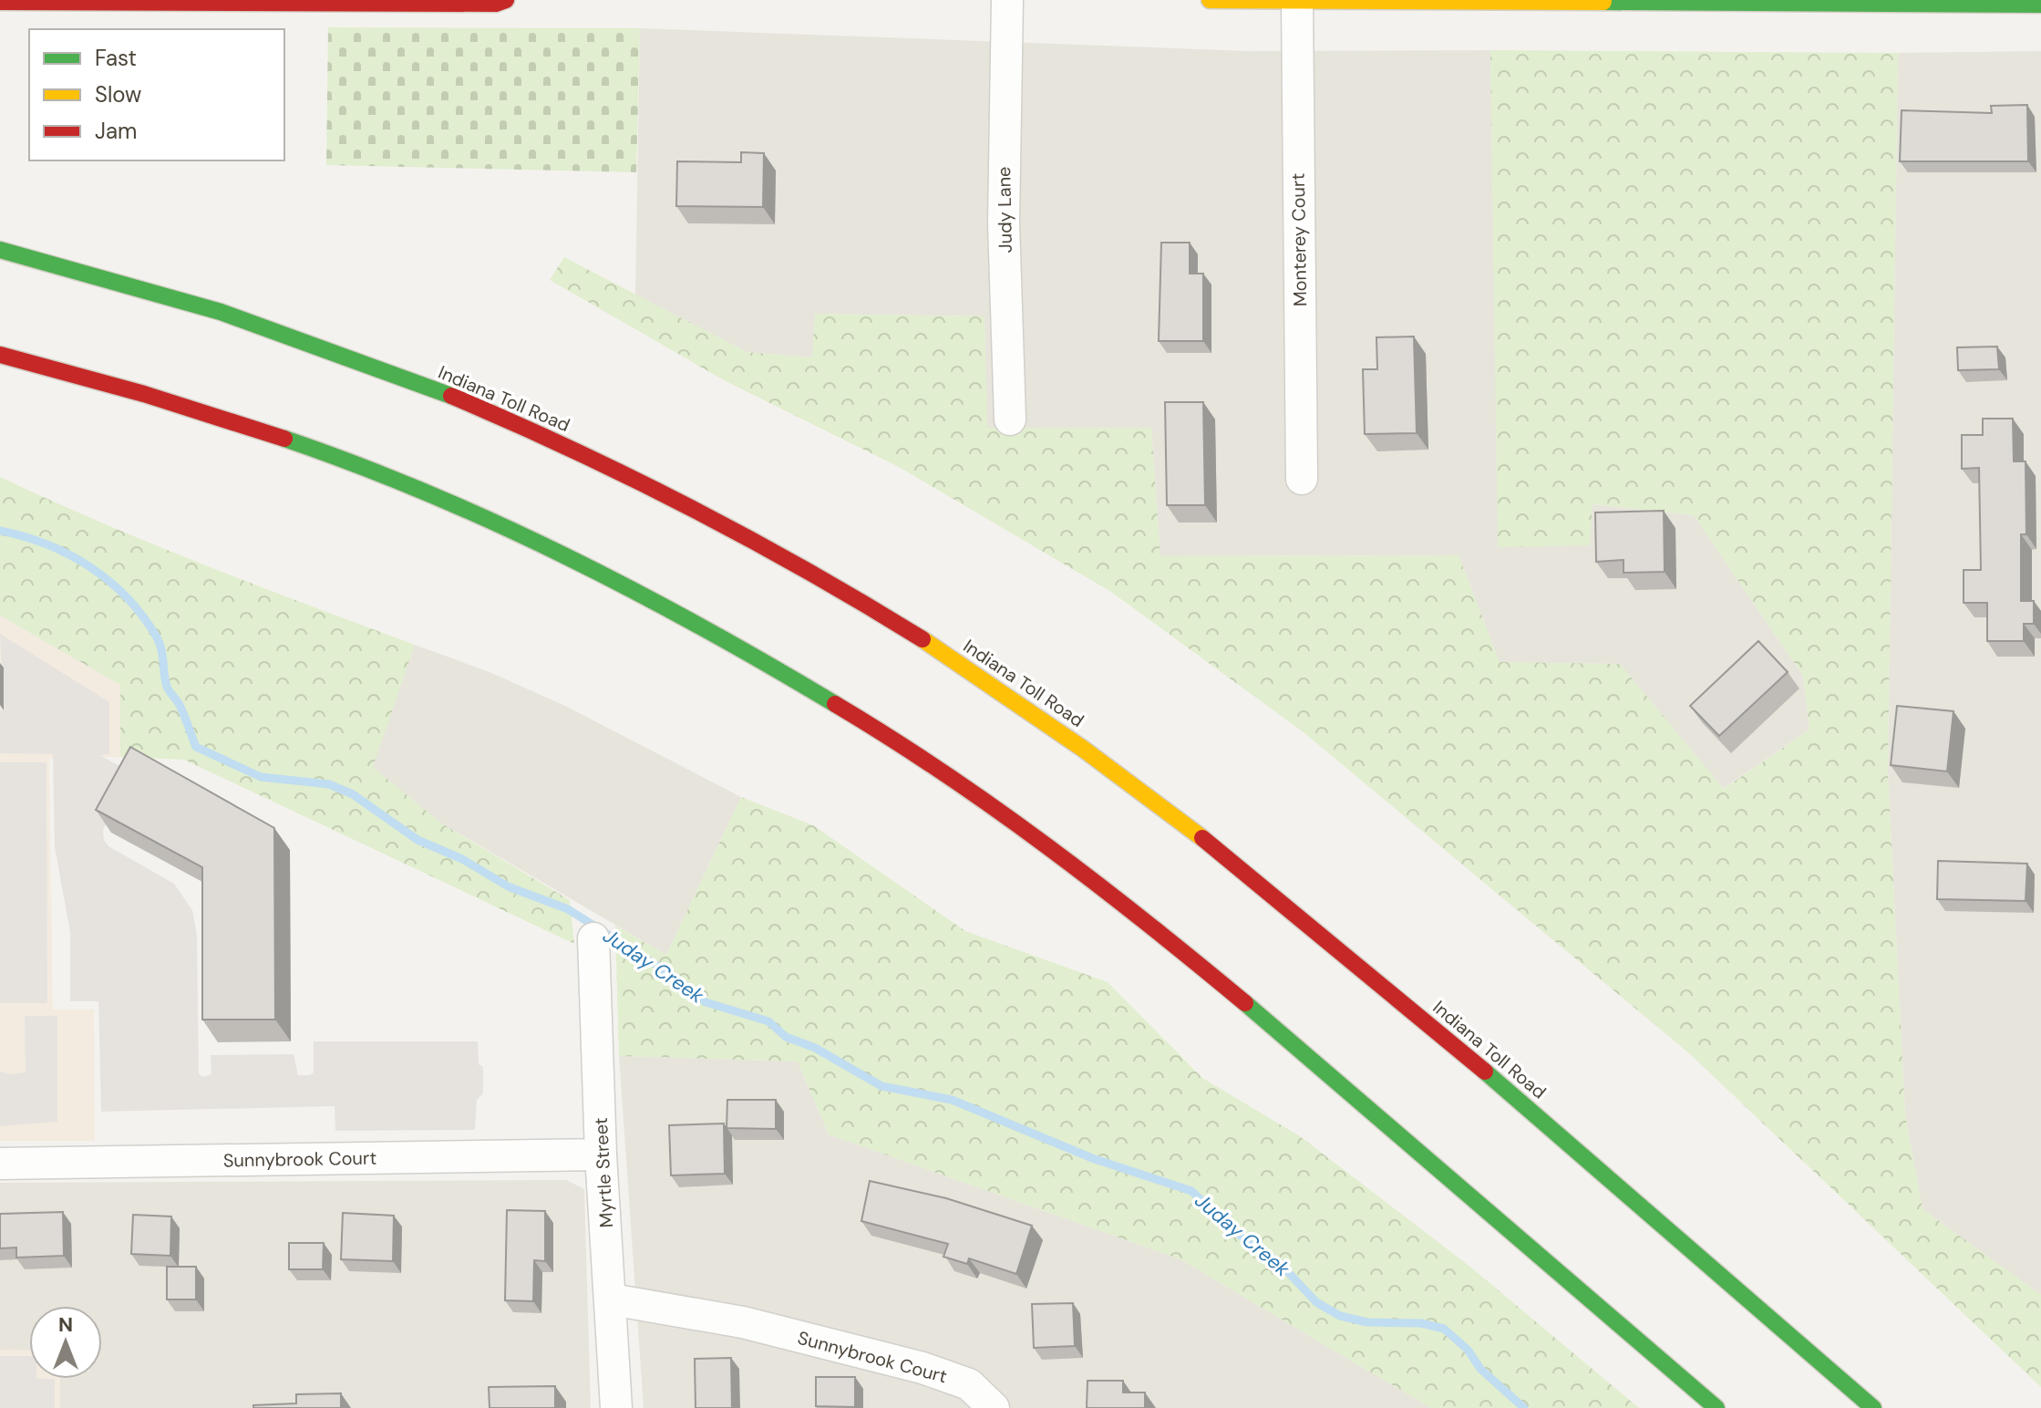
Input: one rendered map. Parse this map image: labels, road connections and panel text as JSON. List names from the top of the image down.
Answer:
{
  "streets": {
    "main road": ["Indiana Toll Road"],
    "street": [
      "Judy Lane",
      "Monterey Court",
      "Sunnybrook Court",
      "Myrtle Street"
    ]
  },
  "crossings": [
    ["Sunnybrook Court", "Myrtle Street"]
  ],
  "water": ["Juday Creek"],
  "legend": ["Fast", "Slow", "Jam"],
  "north": "top"
}
